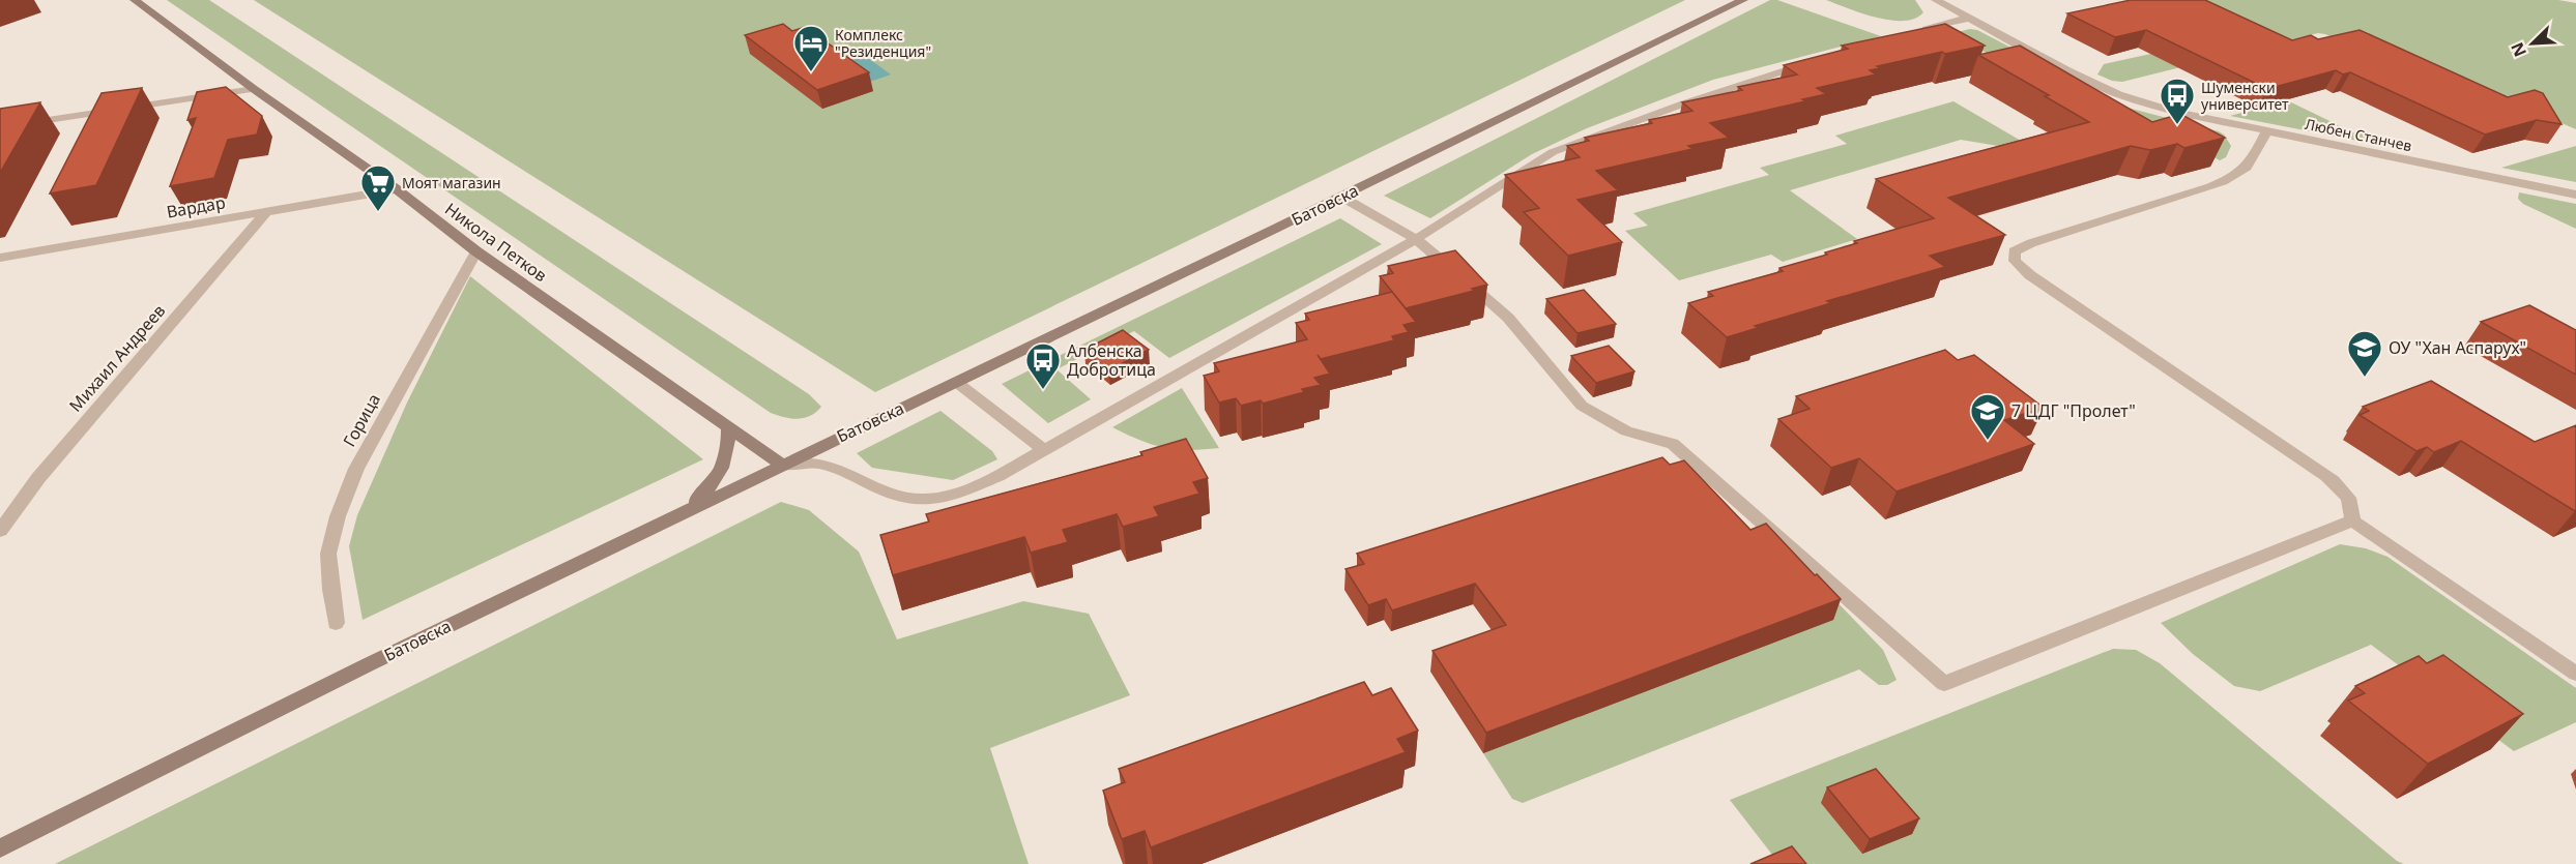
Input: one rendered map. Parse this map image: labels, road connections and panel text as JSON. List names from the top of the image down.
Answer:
{
  "streets": {
    "street": [
      "Любен Станчев",
      "Батовска",
      "Вардар",
      "Никола Петков",
      "Михаил Андреев",
      "Горица"
    ]
  },
  "crossings": [
    ["Батовска", "Никола Петков"],
    ["Вардар", "Никола Петков"],
    ["Вардар", "Михаил Андреев"],
    ["Никола Петков", "Горица"]
  ],
  "places": {
    "hotel": ["Комплекс \"Резиденция\""],
    "bus stop": ["Шуменски университет", "Албенска Добротица"],
    "supermarket": ["Моят магазин"],
    "school or university": ["ОУ \"Хан Аспарух\"", "7 ЦДГ \"Пролет\""]
  },
  "north": "bottom left"
}
